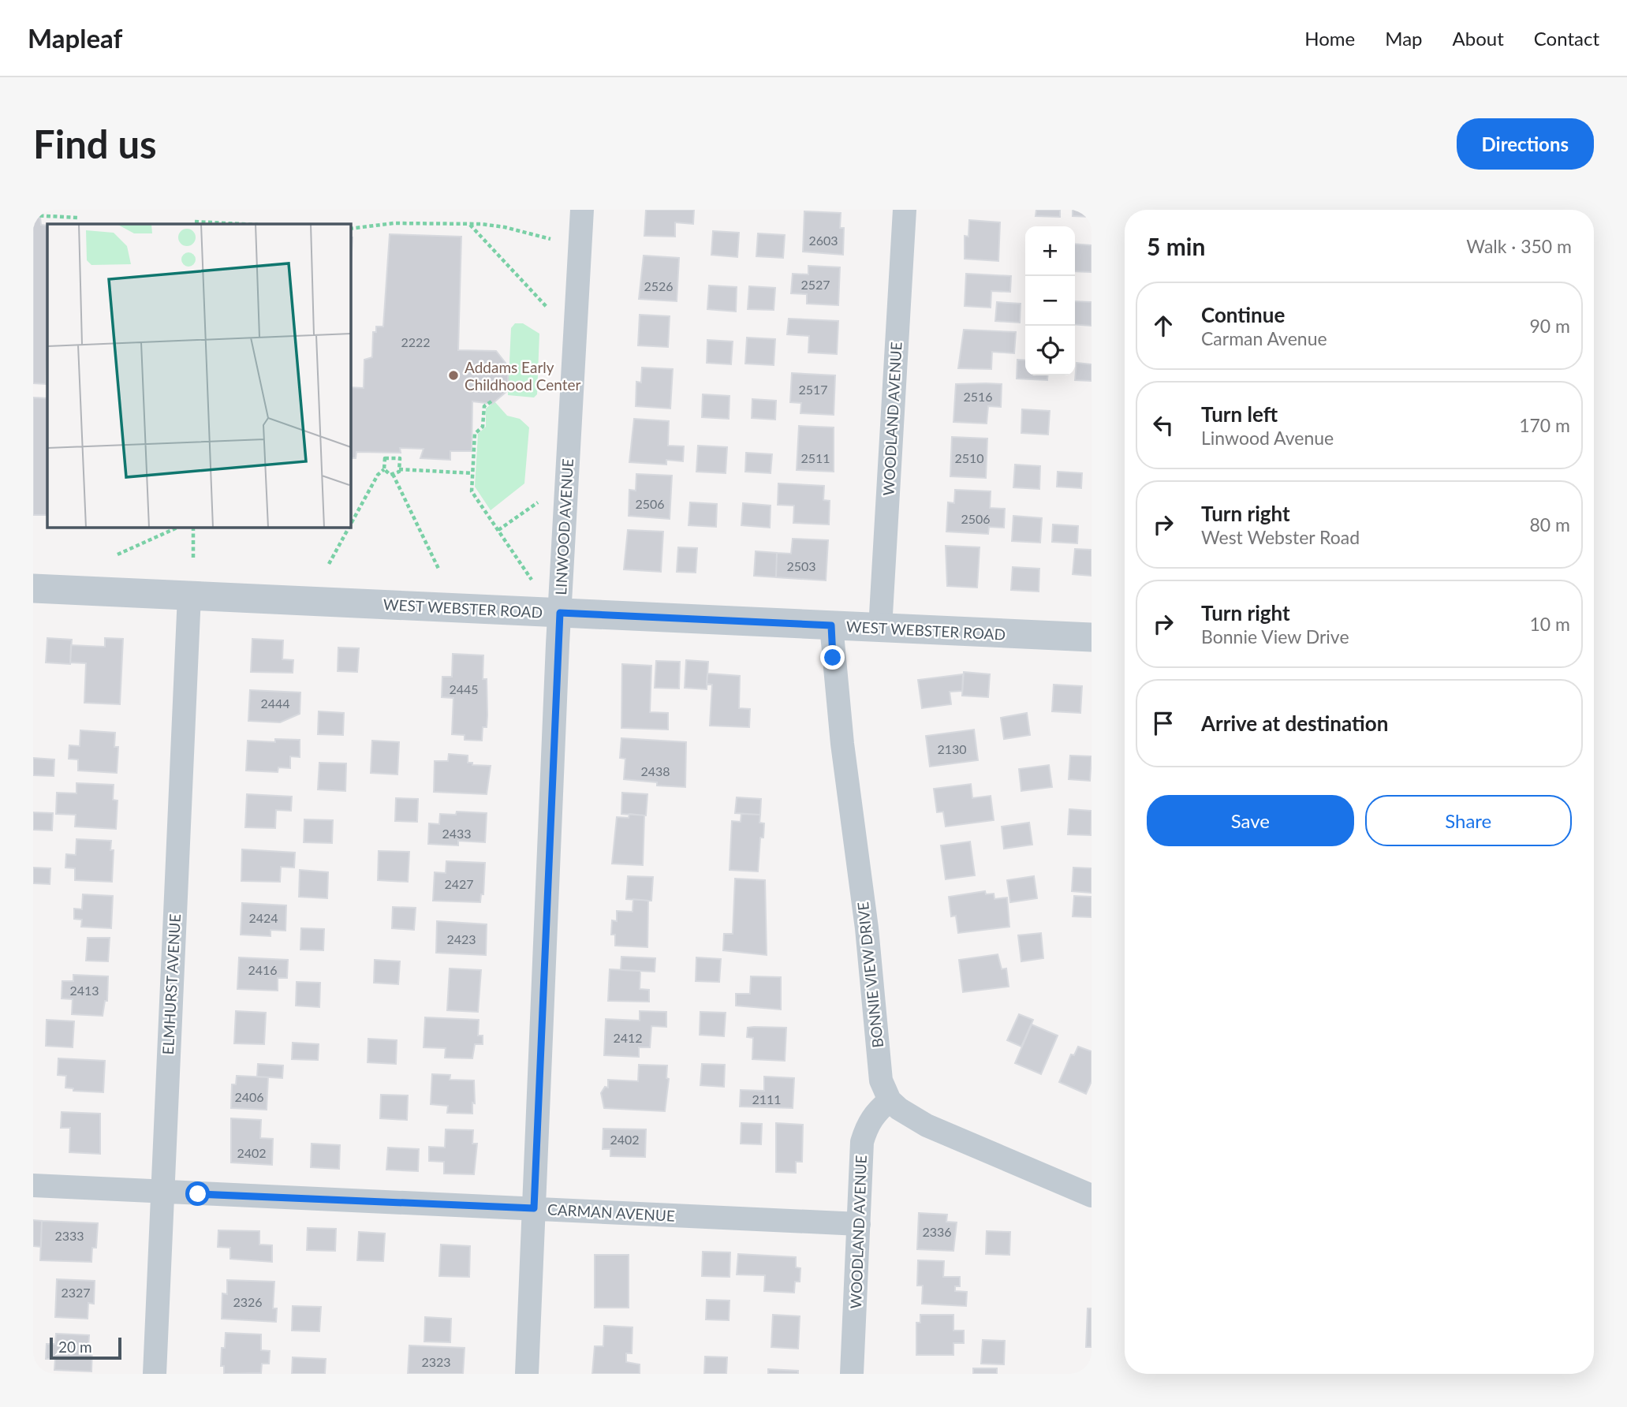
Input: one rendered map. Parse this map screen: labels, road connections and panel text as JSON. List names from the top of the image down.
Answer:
{
  "streets": {
    "street": [
      "WOODLAND AVENUE",
      "LINWOOD AVENUE",
      "WEST WEBSTER ROAD",
      "BONNIE VIEW DRIVE",
      "ELMHURST AVENUE",
      "CARMAN AVENUE"
    ]
  },
  "crossings": [
    ["WOODLAND AVENUE", "WEST WEBSTER ROAD"],
    ["WOODLAND AVENUE", "BONNIE VIEW DRIVE"],
    ["WOODLAND AVENUE", "CARMAN AVENUE"],
    ["LINWOOD AVENUE", "WEST WEBSTER ROAD"],
    ["LINWOOD AVENUE", "CARMAN AVENUE"],
    ["WEST WEBSTER ROAD", "BONNIE VIEW DRIVE"],
    ["WEST WEBSTER ROAD", "ELMHURST AVENUE"],
    ["ELMHURST AVENUE", "CARMAN AVENUE"]
  ],
  "places": ["Addams Early Childhood Center"],
  "house_numbers": [
    "2603",
    "2527",
    "2526",
    "2222",
    "2517",
    "2516",
    "2511",
    "2510",
    "2506",
    "2506",
    "2503",
    "2445",
    "2444",
    "2130",
    "2438",
    "2433",
    "2427",
    "2424",
    "2423",
    "2416",
    "2413",
    "2412",
    "2406",
    "2111",
    "2402",
    "2402",
    "2336",
    "2333",
    "2327",
    "2326",
    "2323"
  ],
  "scale_bar": "20 m",
  "page": {
    "header": "Mapleaf",
    "nav": [
      "Home",
      "Map",
      "About",
      "Contact"
    ],
    "buttons": [
      "Directions",
      ["Save", "Share"]
    ],
    "title": "Find us",
    "heading": ["5 min", "Walk · 350 m"],
    "map_buttons": ["+", "−"],
    "list": [
      ["Continue", "Carman Avenue", "90 m"],
      ["Turn left", "Linwood Avenue", "170 m"],
      ["Turn right", "West Webster Road", "80 m"],
      ["Turn right", "Bonnie View Drive", "10 m"],
      "Arrive at destination"
    ],
    "scale": "20 m"
  }
}
